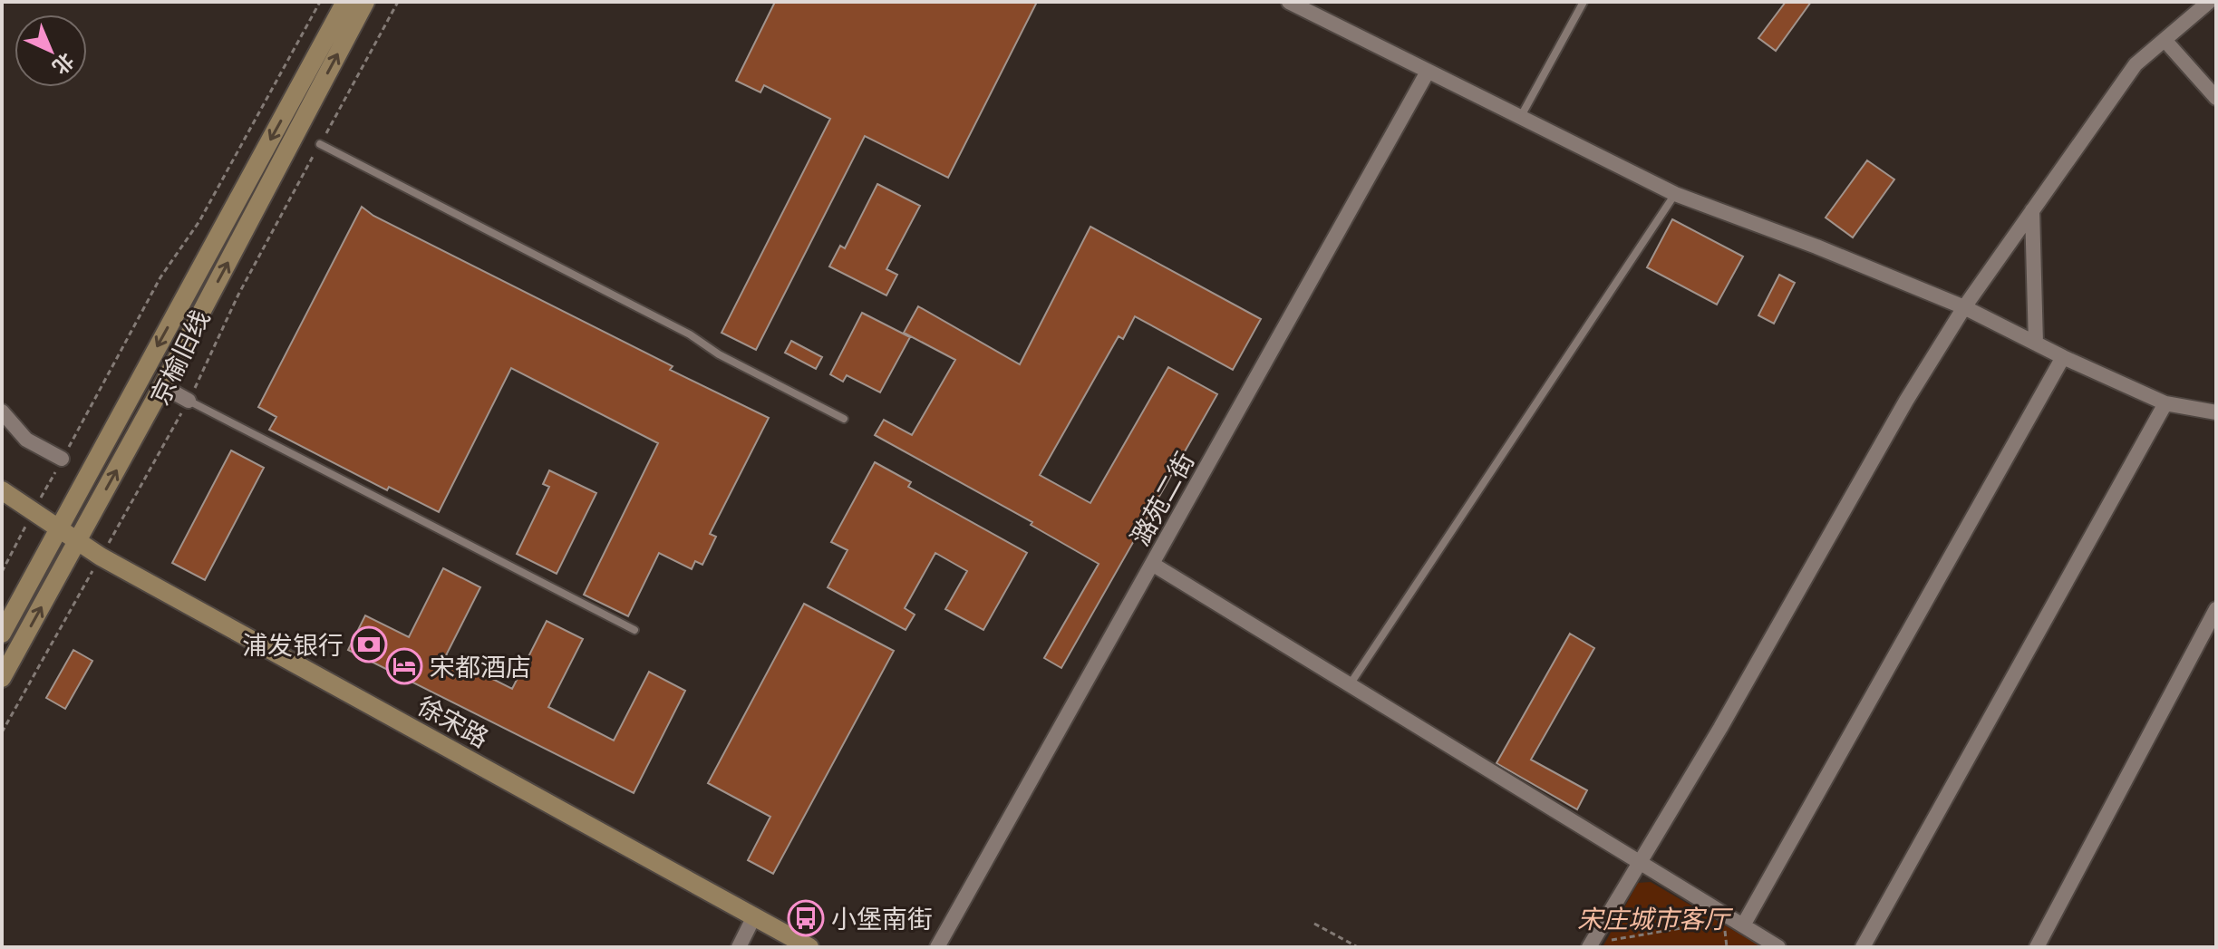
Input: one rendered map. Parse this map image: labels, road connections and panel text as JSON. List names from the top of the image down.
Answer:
{
  "streets": {
    "main road": ["京榆旧线", "徐宋路"],
    "street": ["潞苑二街"]
  },
  "crossings": [
    ["京榆旧线", "徐宋路"]
  ],
  "parks": ["宋庄城市客厅"],
  "places": {
    "bank": ["浦发银行"],
    "hotel": ["宋都酒店"],
    "bus stop": ["小堡南街"]
  },
  "north": "bottom right"
}
